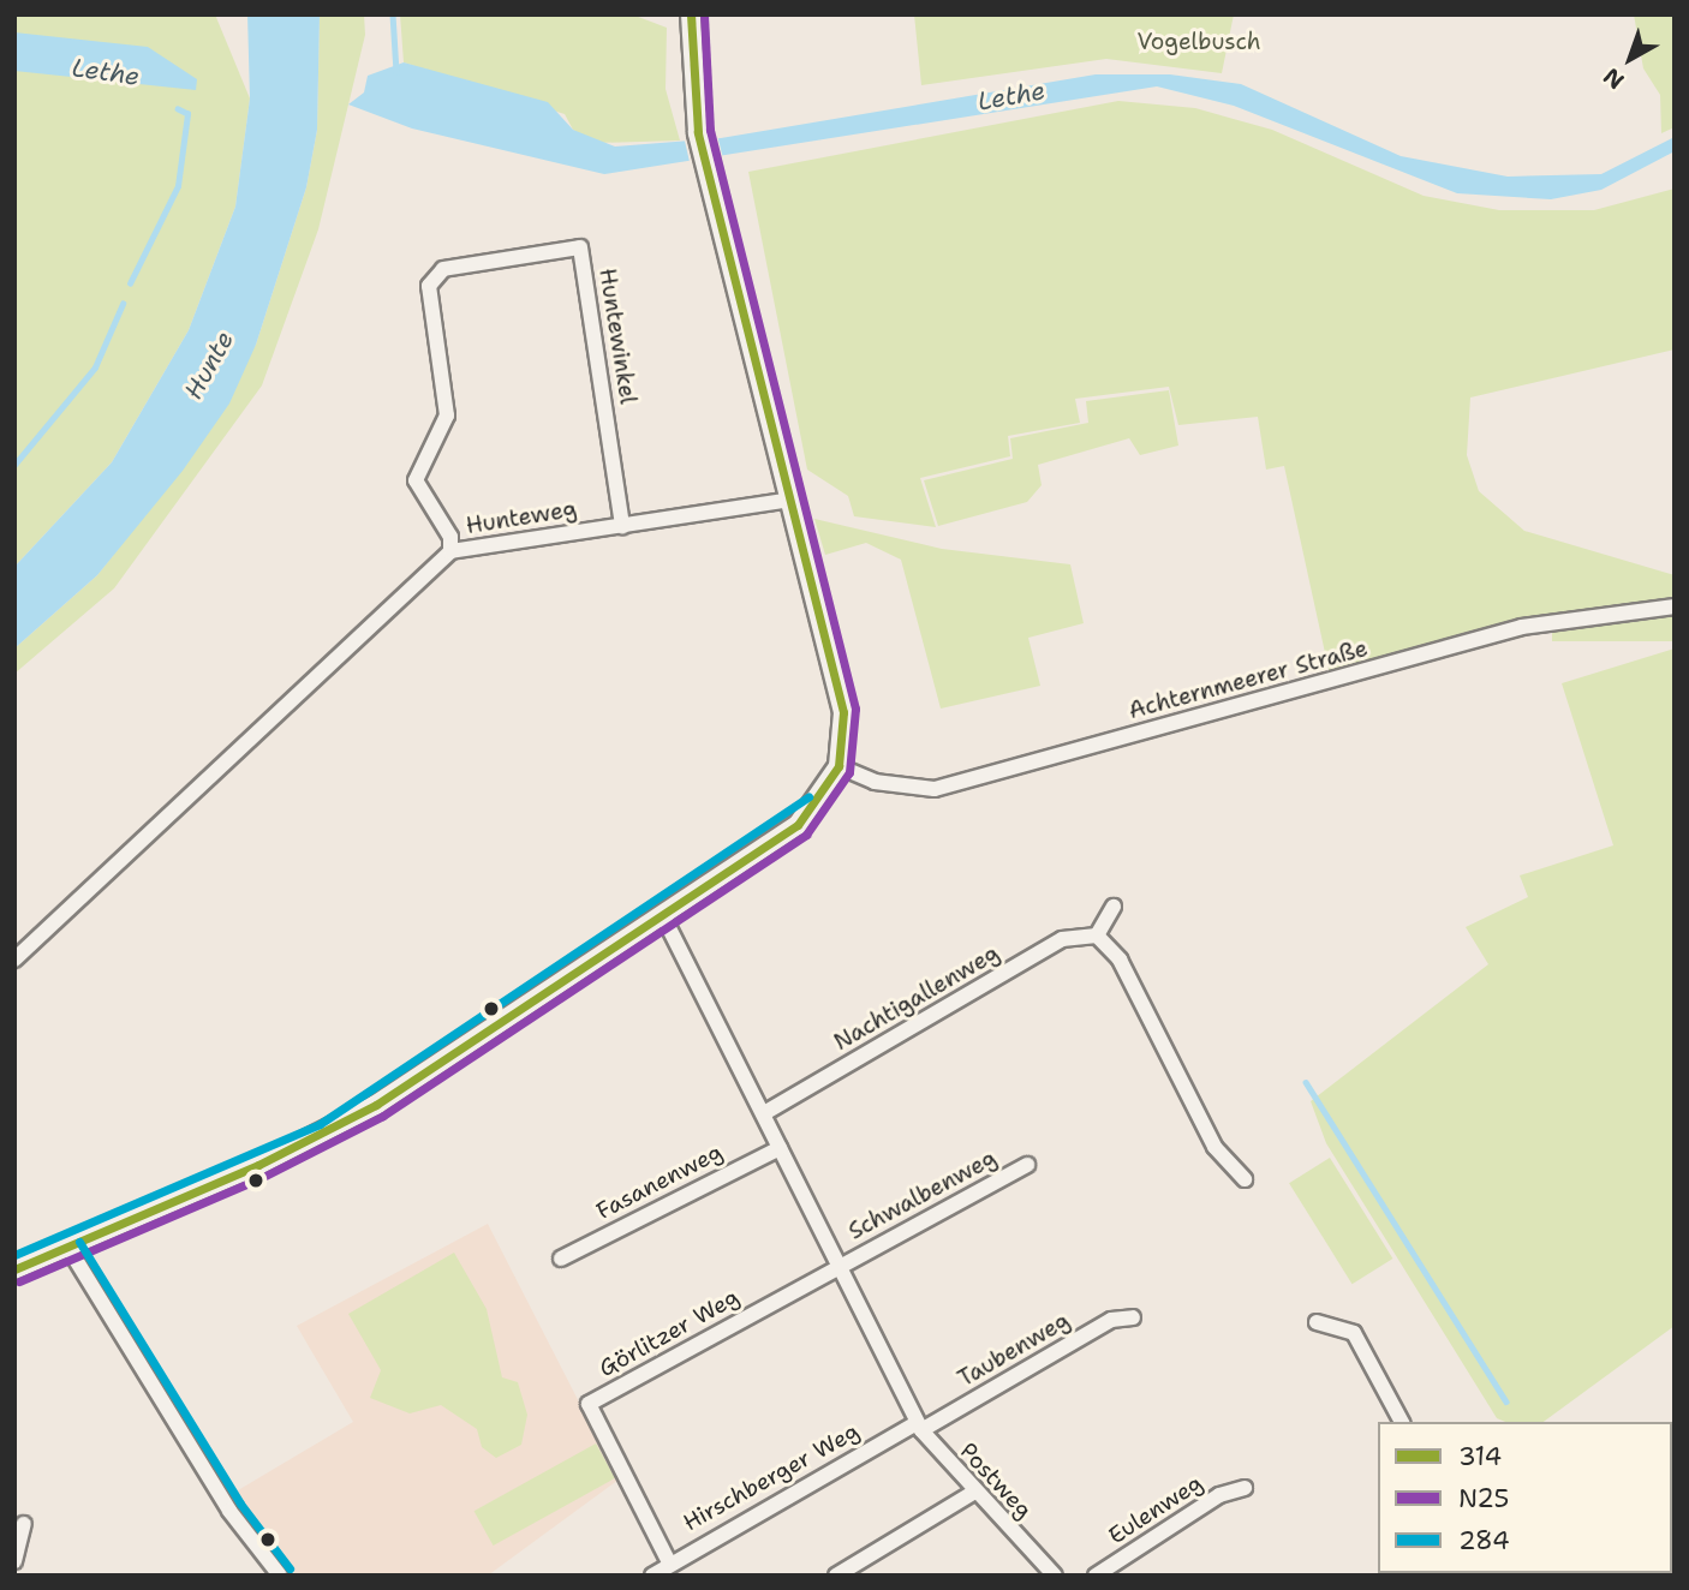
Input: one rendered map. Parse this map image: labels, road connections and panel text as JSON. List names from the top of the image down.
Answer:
{
  "streets": {
    "street": [
      "Huntewinkel",
      "Hunteweg",
      "Achternmeerer Straße",
      "Nachtigallenweg",
      "Fasanenweg",
      "Schwalbenweg",
      "Görlitzer Weg",
      "Taubenweg",
      "Hirschberger Weg",
      "Postweg",
      "Eulenweg"
    ]
  },
  "crossings": [
    ["Huntewinkel", "Hunteweg"],
    ["Nachtigallenweg", "Postweg"],
    ["Fasanenweg", "Postweg"],
    ["Schwalbenweg", "Görlitzer Weg"],
    ["Schwalbenweg", "Postweg"],
    ["Görlitzer Weg", "Hirschberger Weg"],
    ["Görlitzer Weg", "Postweg"],
    ["Taubenweg", "Hirschberger Weg"],
    ["Taubenweg", "Postweg"],
    ["Hirschberger Weg", "Postweg"]
  ],
  "water": ["Lethe", "Hunte"],
  "parks": ["Vogelbusch"],
  "lines": ["transit line 314", "transit line N25", "transit line 284"],
  "legend": ["314", "N25", "284"],
  "north": "bottom left"
}
